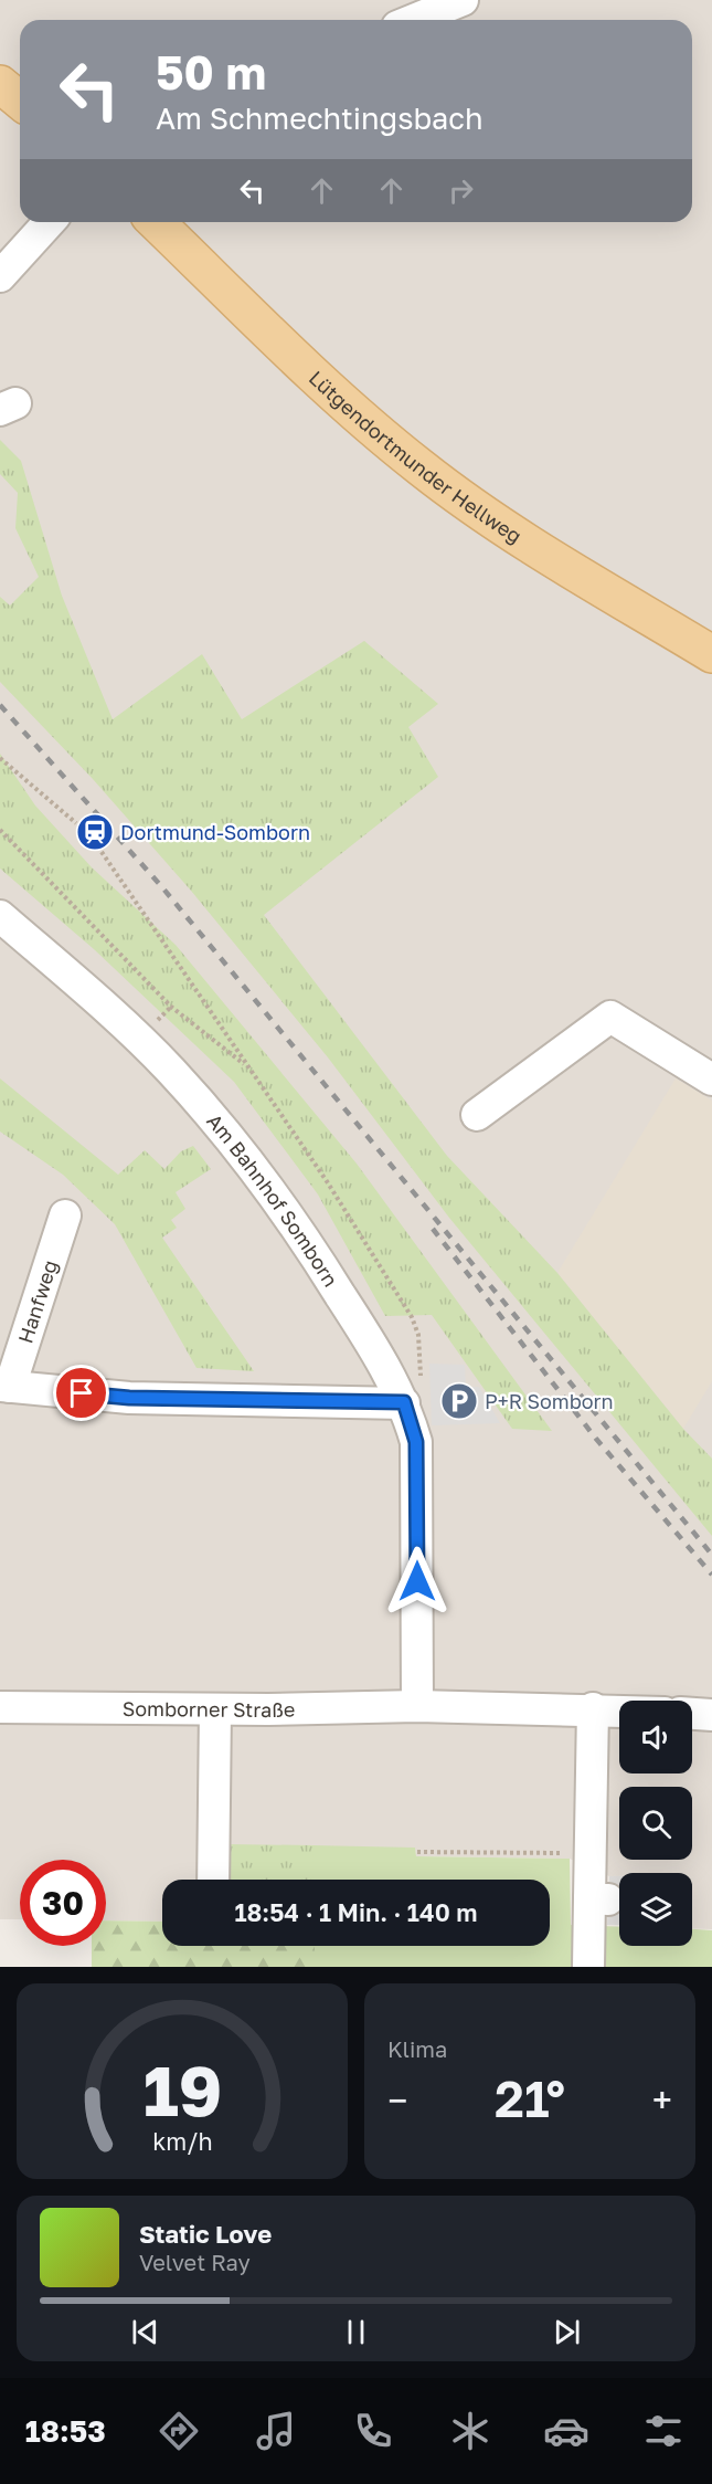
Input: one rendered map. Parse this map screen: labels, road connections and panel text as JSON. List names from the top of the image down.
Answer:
{
  "streets": {
    "main road": ["Lütgendortmunder Hellweg"],
    "street": ["Am Bahnhof Somborn", "Hanfweg", "Somborner Straße"]
  },
  "crossings": [
    ["Am Bahnhof Somborn", "Somborner Straße"]
  ],
  "places": {
    "station": ["Dortmund-Somborn"],
    "parking": ["P+R Somborn"]
  },
  "page": {
    "turn": ["50 m", "Am Schmechtingsbach"],
    "limit": "30",
    "trip": "18:54 · 1 Min. · 140 m",
    "tile": "Klima",
    "heat": ["−", "21°", "+"],
    "song": ["Static Love", "Velvet Ray"],
    "tabs": "18:53",
    "gauge": ["19", "km/h"]
  }
}
